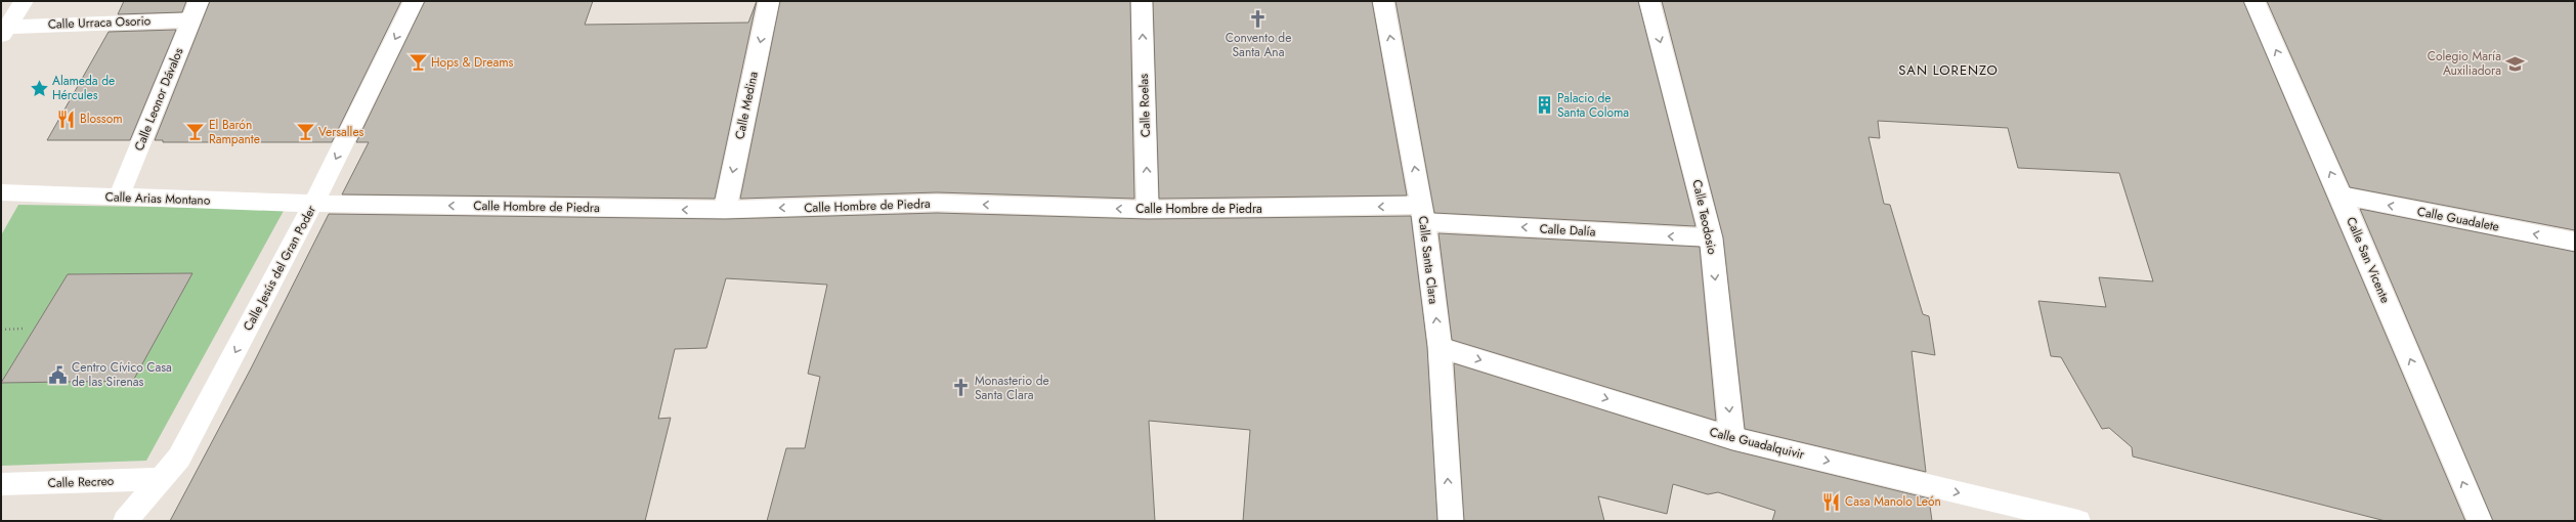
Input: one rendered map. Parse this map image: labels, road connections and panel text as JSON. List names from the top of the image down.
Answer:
{
  "streets": {
    "street": [
      "Calle Urraca Osorio",
      "Calle Leonor Dávalos",
      "Calle Medina",
      "Calle Roelas",
      "Calle Arias Montano",
      "Calle Hombre de Piedra",
      "Calle Teodosio",
      "Calle Guadalete",
      "Calle Dalía",
      "Calle Santa Clara",
      "Calle San Vicente",
      "Calle Jesús del Gran Poder",
      "Calle Guadalquivir",
      "Calle Recreo"
    ]
  },
  "crossings": [
    ["Calle Urraca Osorio", "Calle Leonor Dávalos"],
    ["Calle Leonor Dávalos", "Calle Arias Montano"],
    ["Calle Medina", "Calle Hombre de Piedra"],
    ["Calle Roelas", "Calle Hombre de Piedra"],
    ["Calle Arias Montano", "Calle Hombre de Piedra"],
    ["Calle Arias Montano", "Calle Jesús del Gran Poder"],
    ["Calle Hombre de Piedra", "Calle Dalía"],
    ["Calle Hombre de Piedra", "Calle Santa Clara"],
    ["Calle Hombre de Piedra", "Calle Jesús del Gran Poder"],
    ["Calle Teodosio", "Calle Dalía"],
    ["Calle Teodosio", "Calle Guadalquivir"],
    ["Calle Guadalete", "Calle San Vicente"],
    ["Calle Dalía", "Calle Santa Clara"],
    ["Calle Santa Clara", "Calle Guadalquivir"],
    ["Calle Jesús del Gran Poder", "Calle Recreo"]
  ],
  "one_way": [
    "Calle Medina",
    "Calle Roelas",
    "Calle Hombre de Piedra",
    "Calle Teodosio",
    "Calle Guadalete",
    "Calle Dalía",
    "Calle Santa Clara",
    "Calle San Vicente",
    "Calle Jesús del Gran Poder",
    "Calle Guadalquivir"
  ],
  "districts": ["SAN LORENZO"],
  "places": {
    "church": ["Convento de Santa Ana", "Monasterio de Santa Clara"],
    "bar": ["Hops & Dreams", "El Barón Rampante", "Versalles"],
    "school or university": ["Colegio María Auxiliadora"],
    "place": ["Alameda de Hércules"],
    "building": ["Palacio de Santa Coloma"],
    "restaurant": ["Blossom", "Casa Manolo León"],
    "public building": ["Centro Cívico Casa de las Sirenas"]
  }
}
